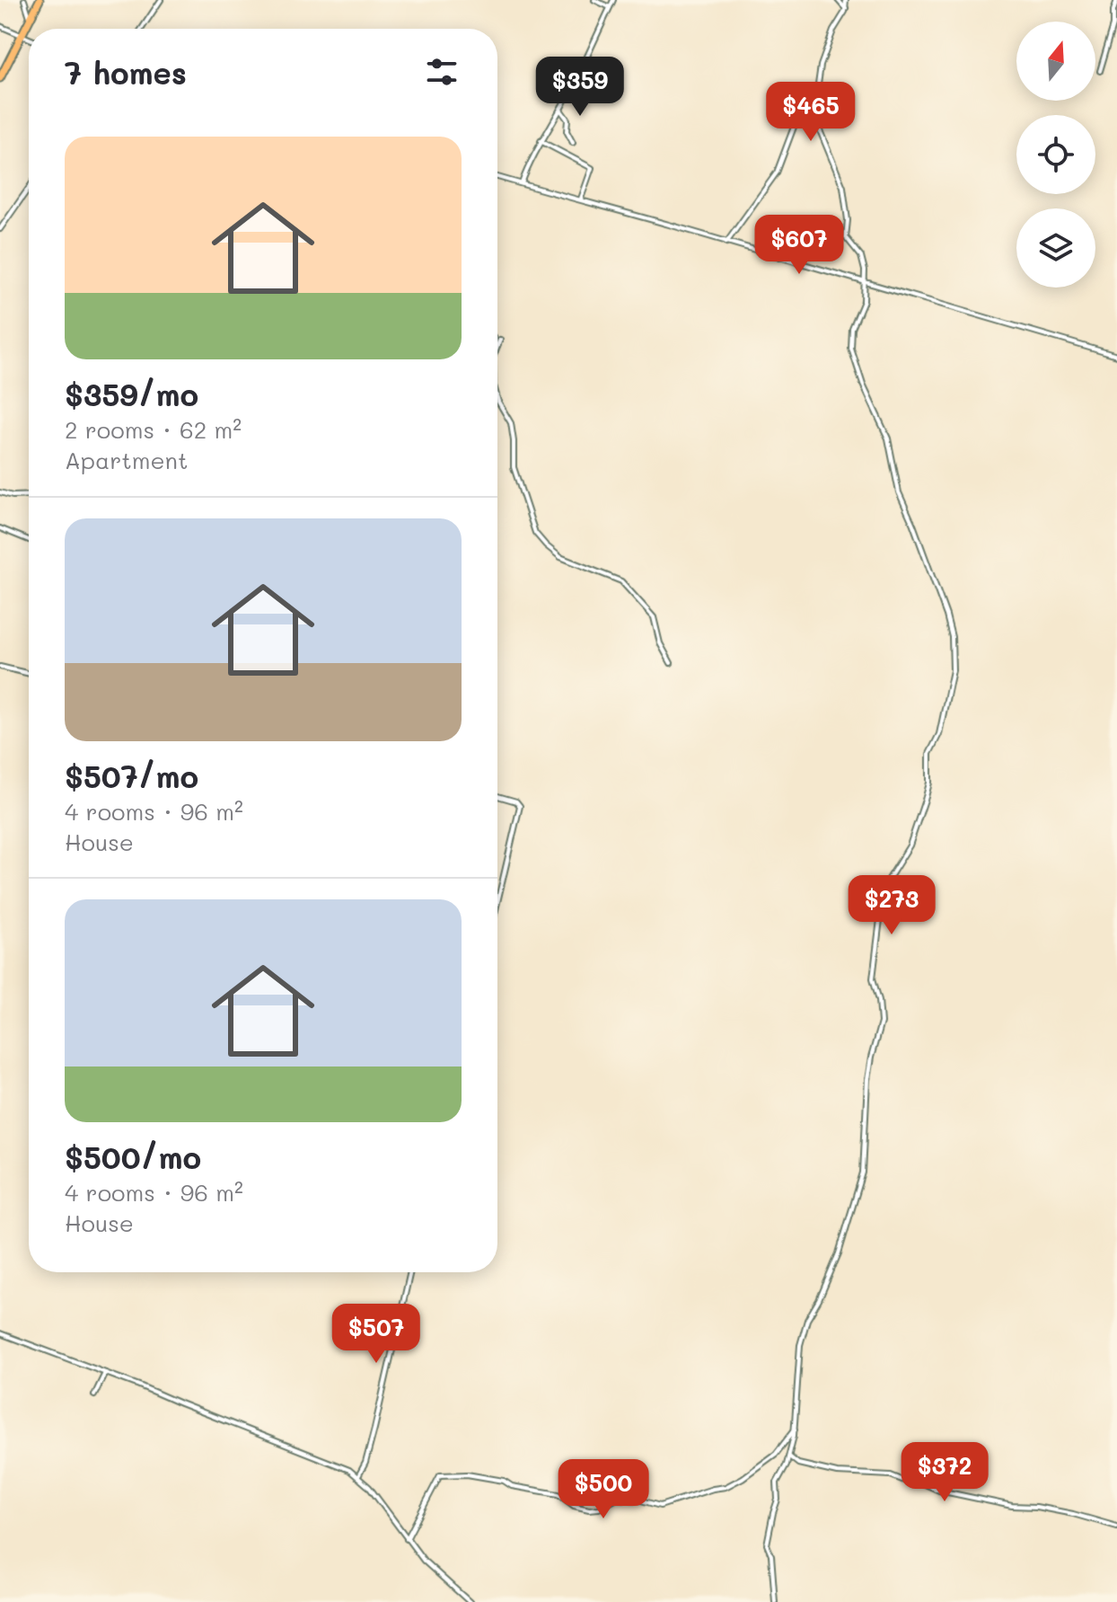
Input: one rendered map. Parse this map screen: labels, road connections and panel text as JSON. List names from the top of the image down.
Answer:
{
  "north": "top",
  "page": {
    "heading": "7 homes",
    "price": [
      "$359",
      "$465",
      "$607",
      "$273",
      "$507",
      "$372",
      "$500"
    ],
    "list": [
      {
        "name": "$359/mo",
        "note": "2 rooms · 62 m² · Apartment"
      },
      {
        "name": "$507/mo",
        "note": "4 rooms · 96 m² · House"
      },
      {
        "name": "$500/mo",
        "note": "4 rooms · 96 m² · House"
      }
    ]
  }
}
